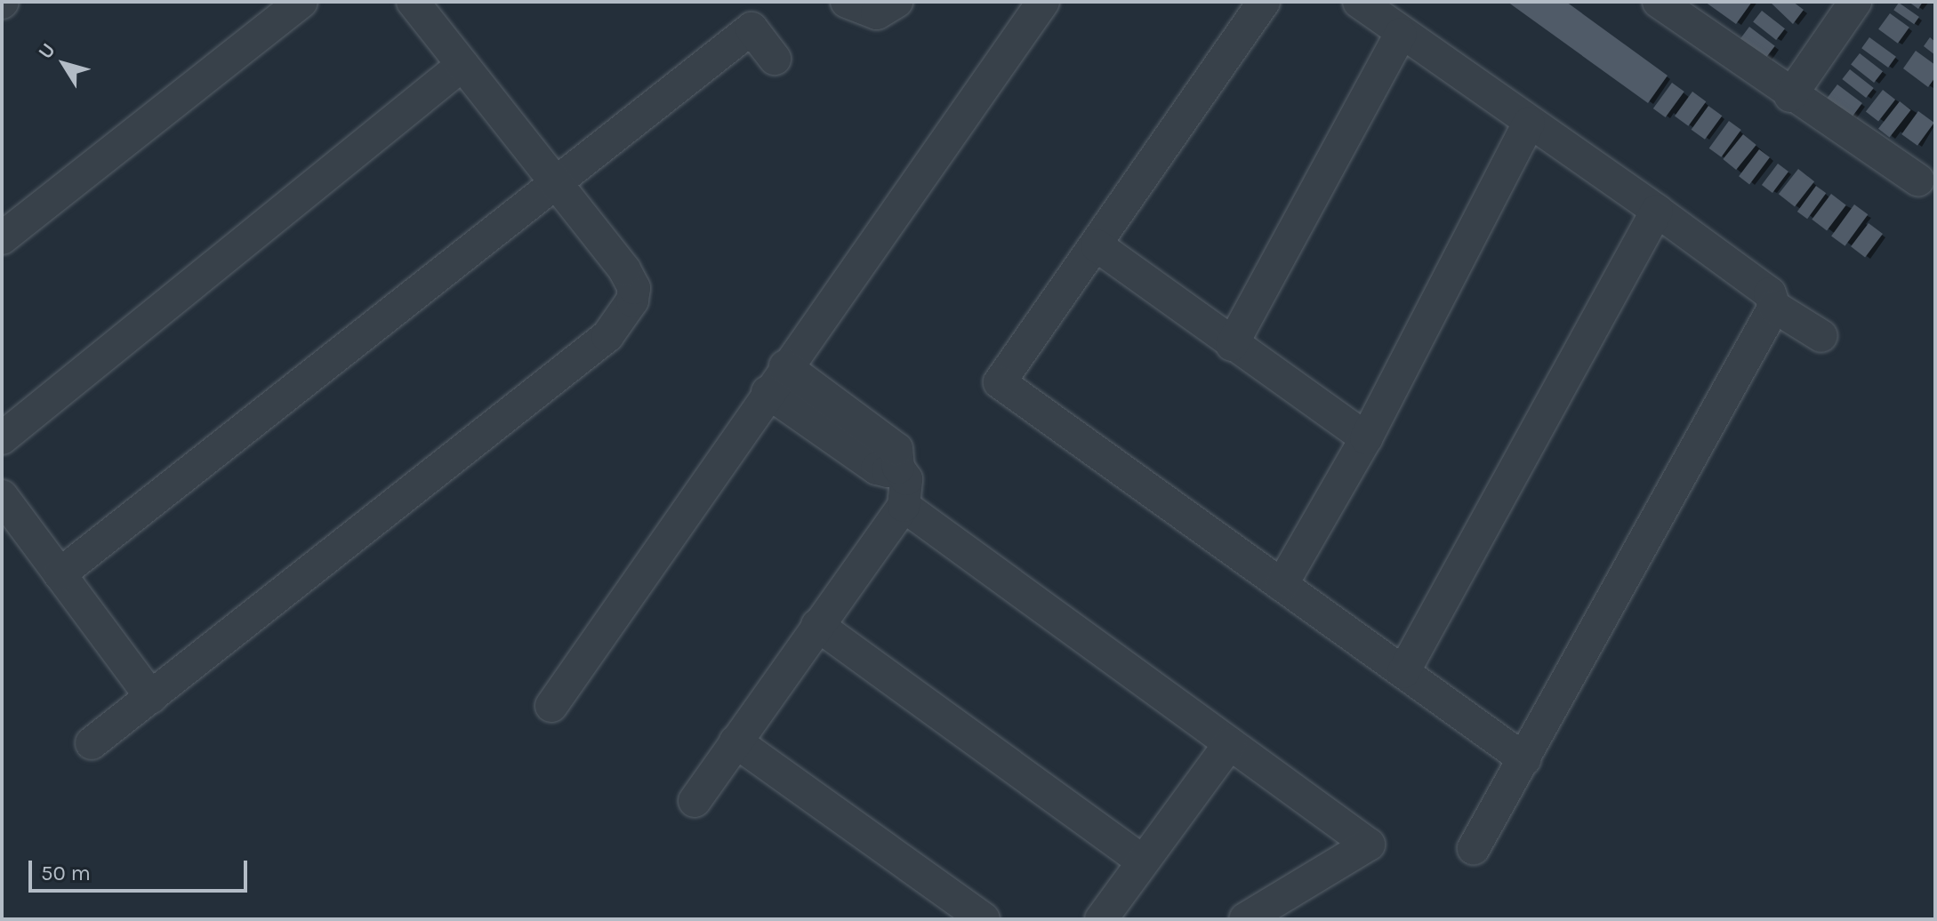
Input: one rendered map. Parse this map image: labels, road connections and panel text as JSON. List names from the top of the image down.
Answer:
{
  "scale_bar": "50 m",
  "north": "top left"
}
